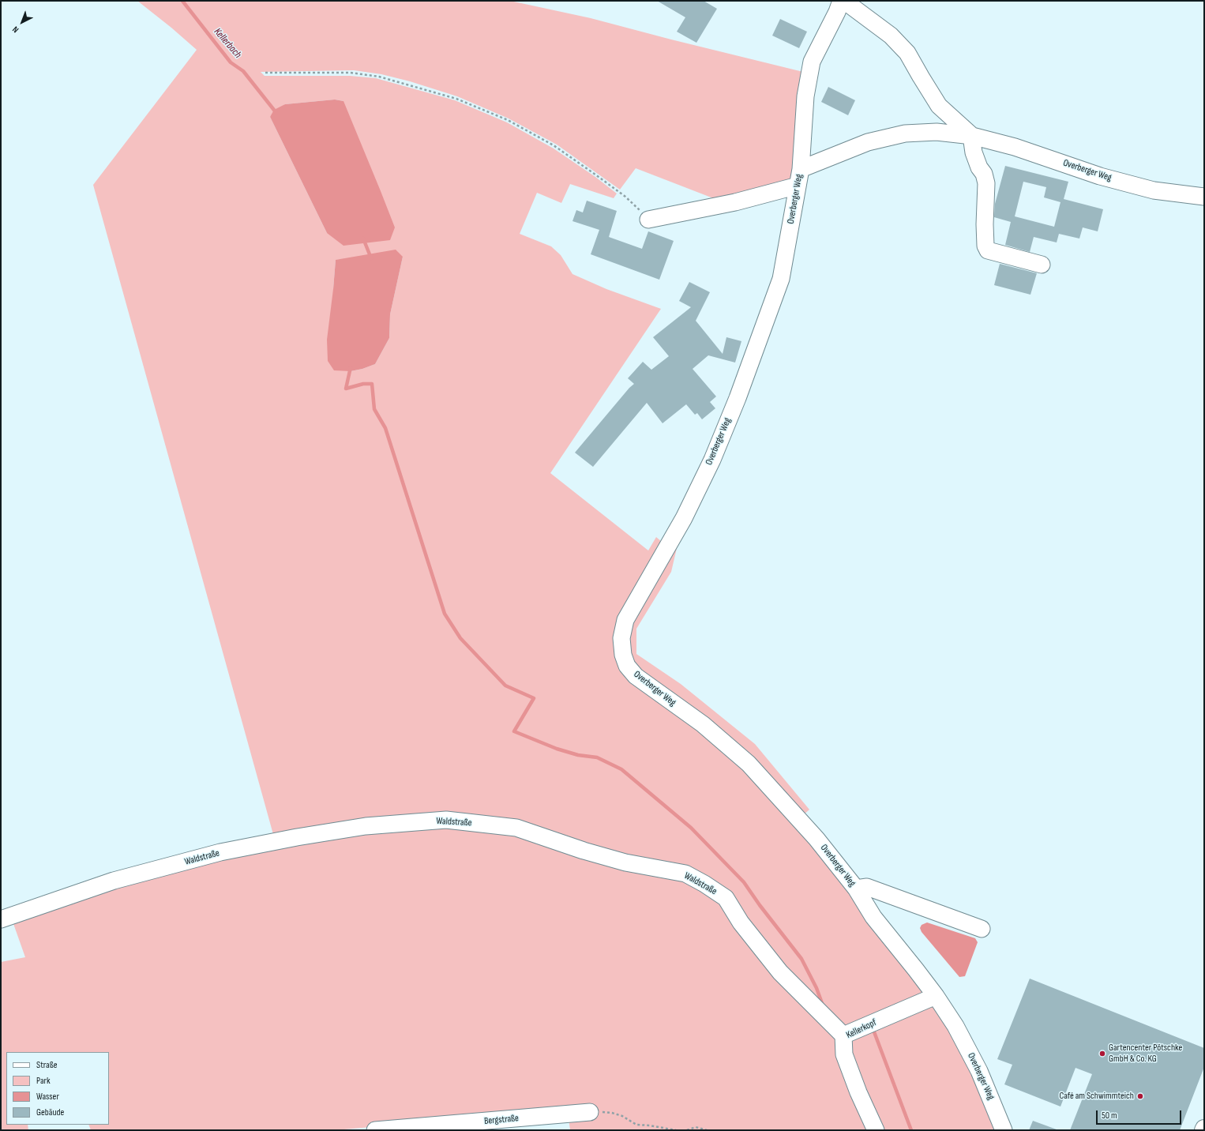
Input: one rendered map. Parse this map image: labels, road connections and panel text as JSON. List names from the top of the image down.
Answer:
{
  "streets": {
    "street": [
      "Overberger Weg",
      "Waldstraße",
      "Kellerkopf",
      "Bergstraße"
    ]
  },
  "crossings": [
    ["Overberger Weg", "Kellerkopf"],
    ["Waldstraße", "Kellerkopf"]
  ],
  "water": ["Kellerbach"],
  "places": ["Gartencenter Pötschke GmbH & Co. KG", "Café am Schwimmteich"],
  "legend": [
    "Straße",
    "Park",
    "Wasser",
    "Gebäude"
  ],
  "scale_bar": "50 m",
  "north": "bottom left"
}
